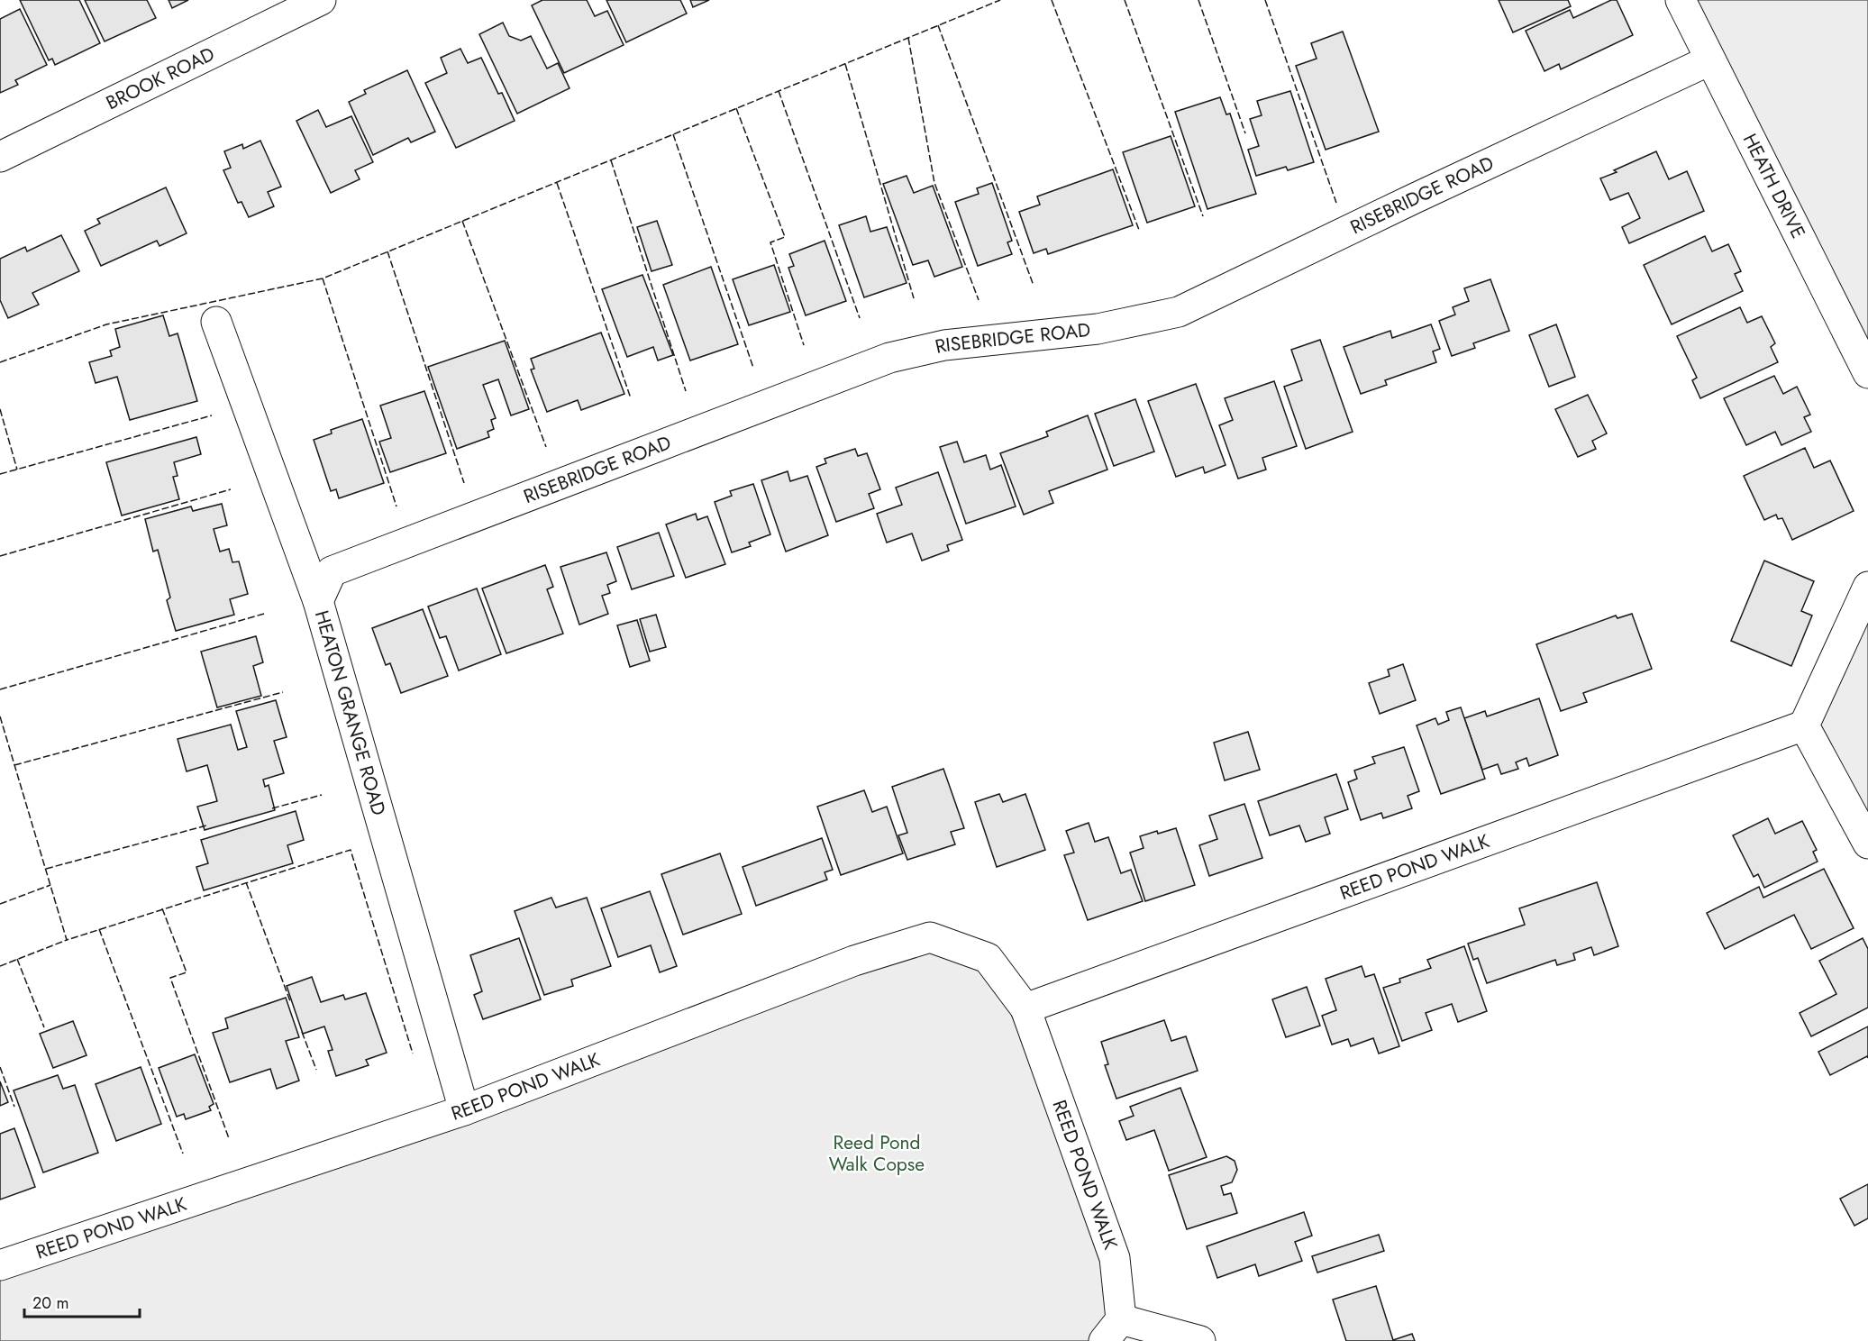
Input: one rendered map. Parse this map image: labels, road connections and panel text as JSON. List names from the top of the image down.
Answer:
{
  "streets": {
    "street": [
      "BROOK ROAD",
      "HEATH DRIVE",
      "RISEBRIDGE ROAD",
      "HEATON GRANGE ROAD",
      "REED POND WALK"
    ]
  },
  "crossings": [
    ["HEATH DRIVE", "RISEBRIDGE ROAD"],
    ["RISEBRIDGE ROAD", "HEATON GRANGE ROAD"],
    ["HEATON GRANGE ROAD", "REED POND WALK"]
  ],
  "parks": ["Reed Pond Walk Copse"],
  "scale_bar": "20 m"
}
